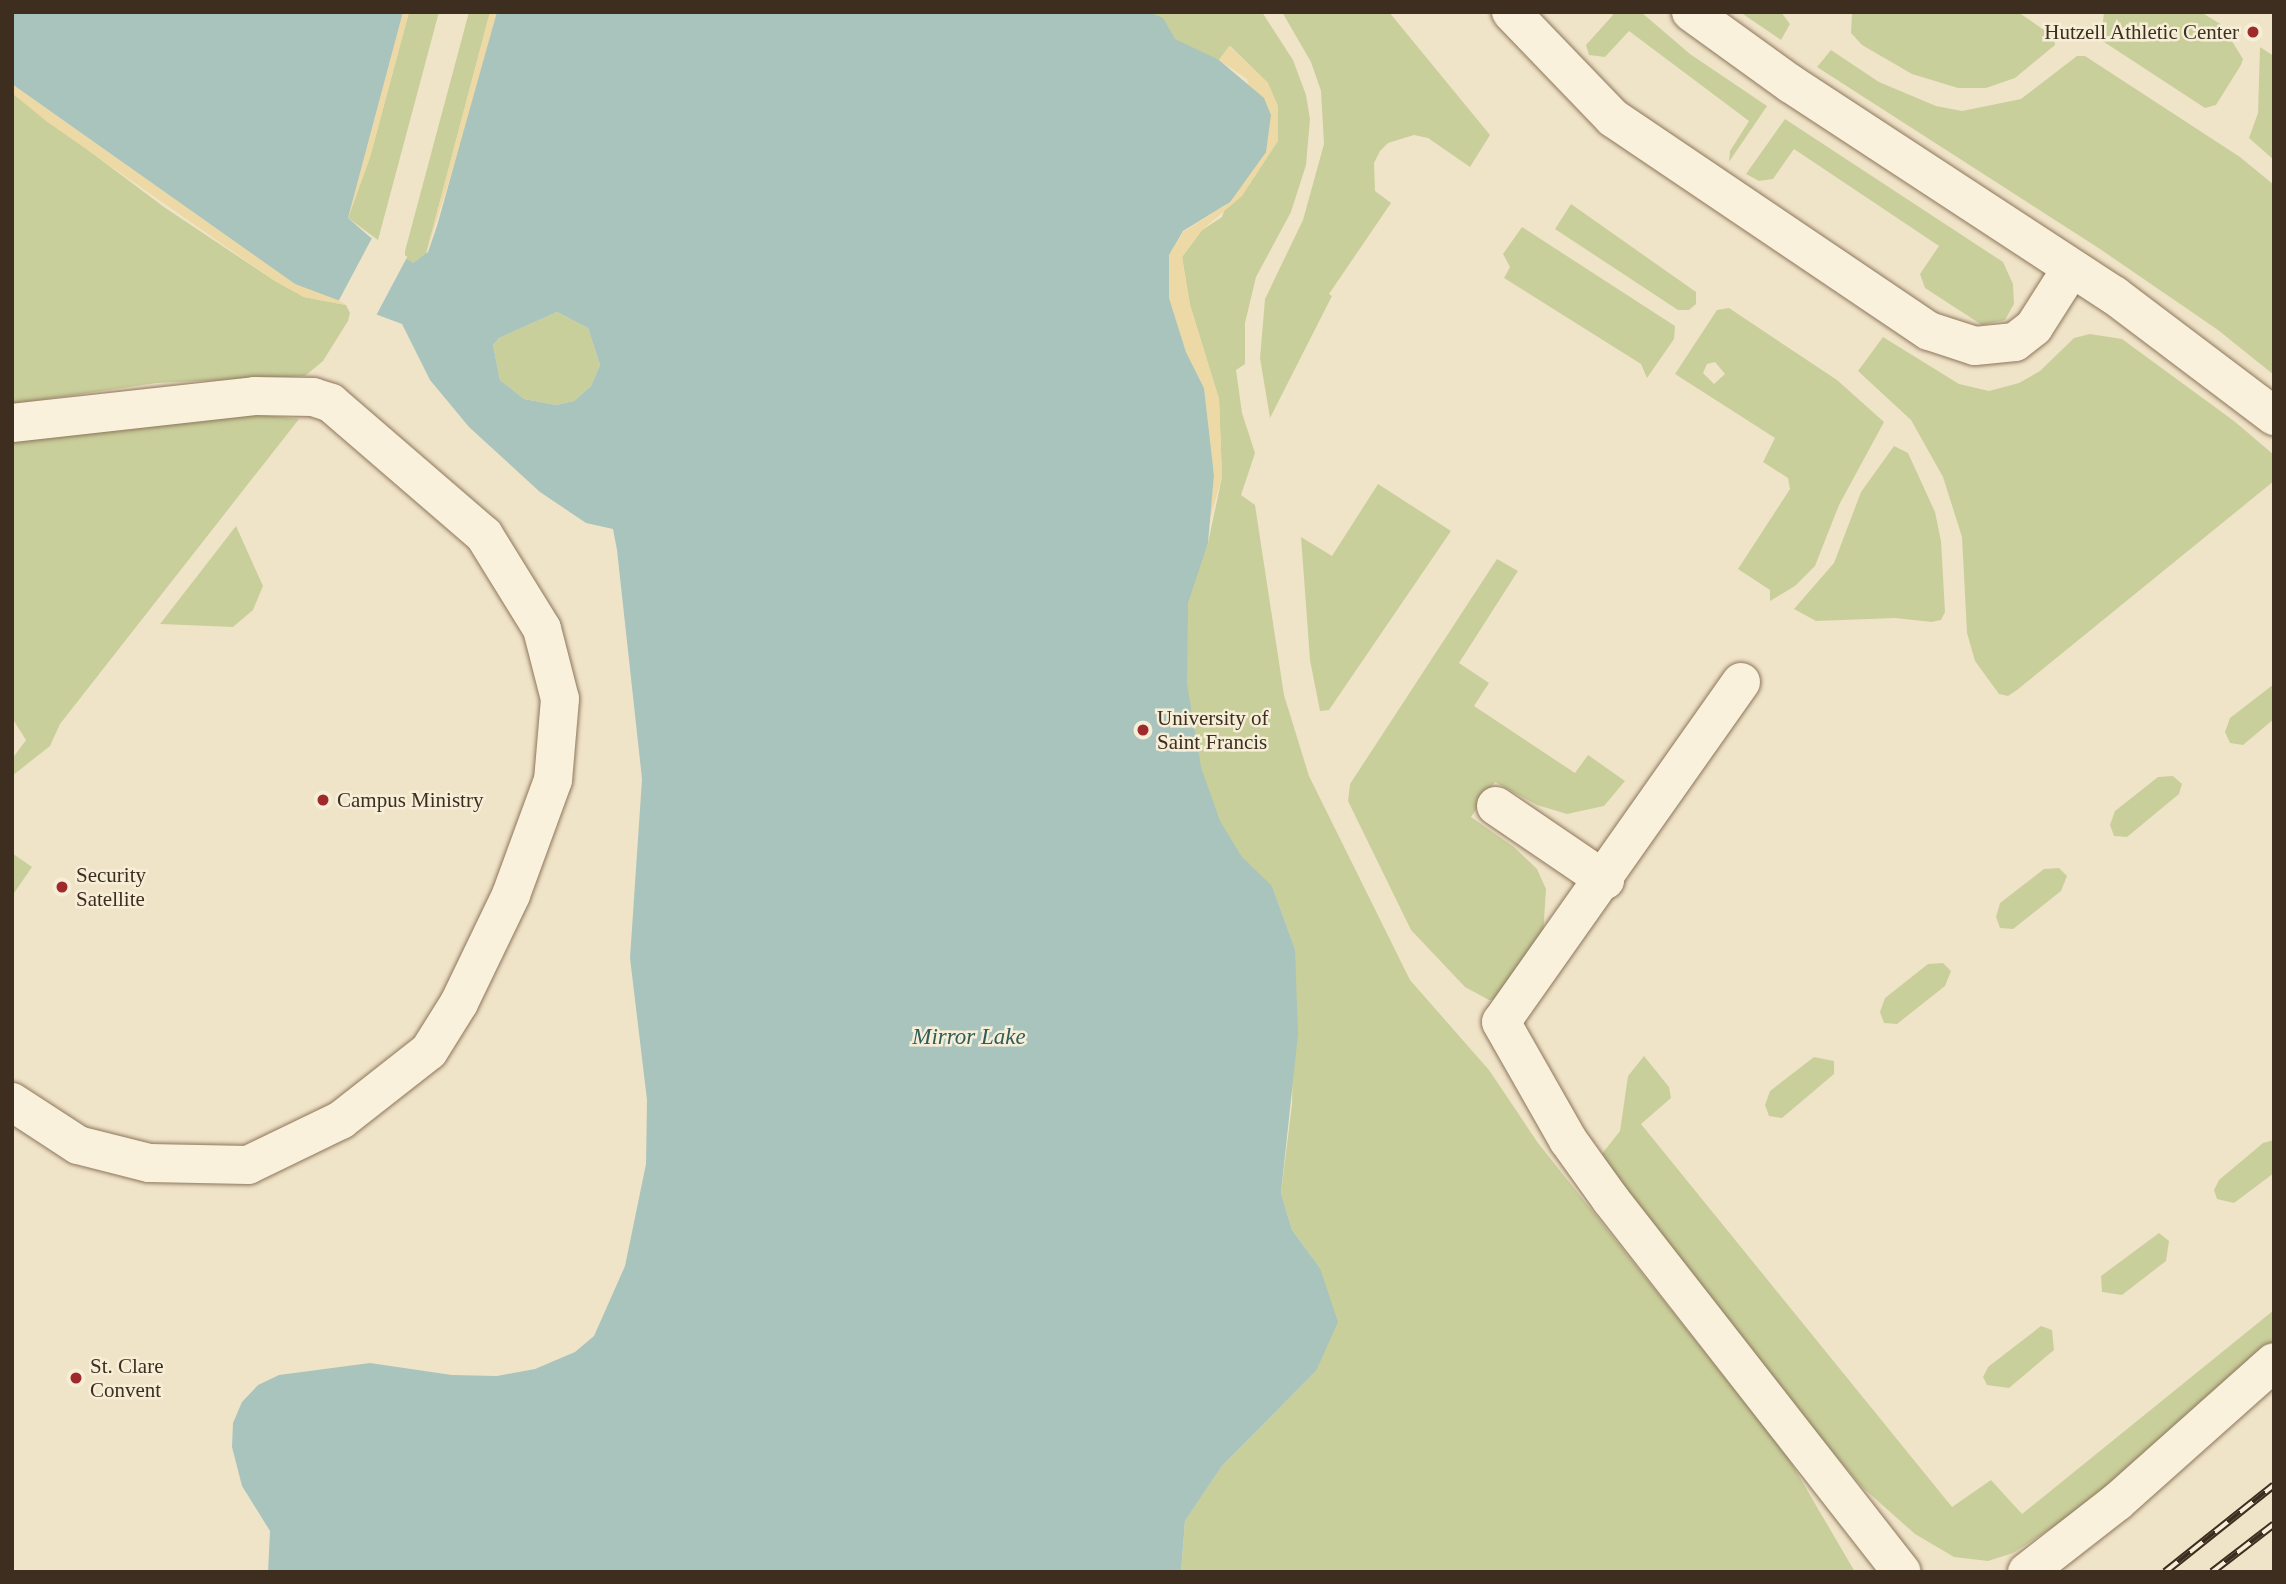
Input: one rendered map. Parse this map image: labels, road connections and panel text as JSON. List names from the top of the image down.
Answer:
{
  "water": ["Mirror Lake"],
  "places": [
    "Hutzell Athletic Center",
    "University of Saint Francis",
    "Campus Ministry",
    "Security Satellite",
    "St. Clare Convent"
  ]
}
